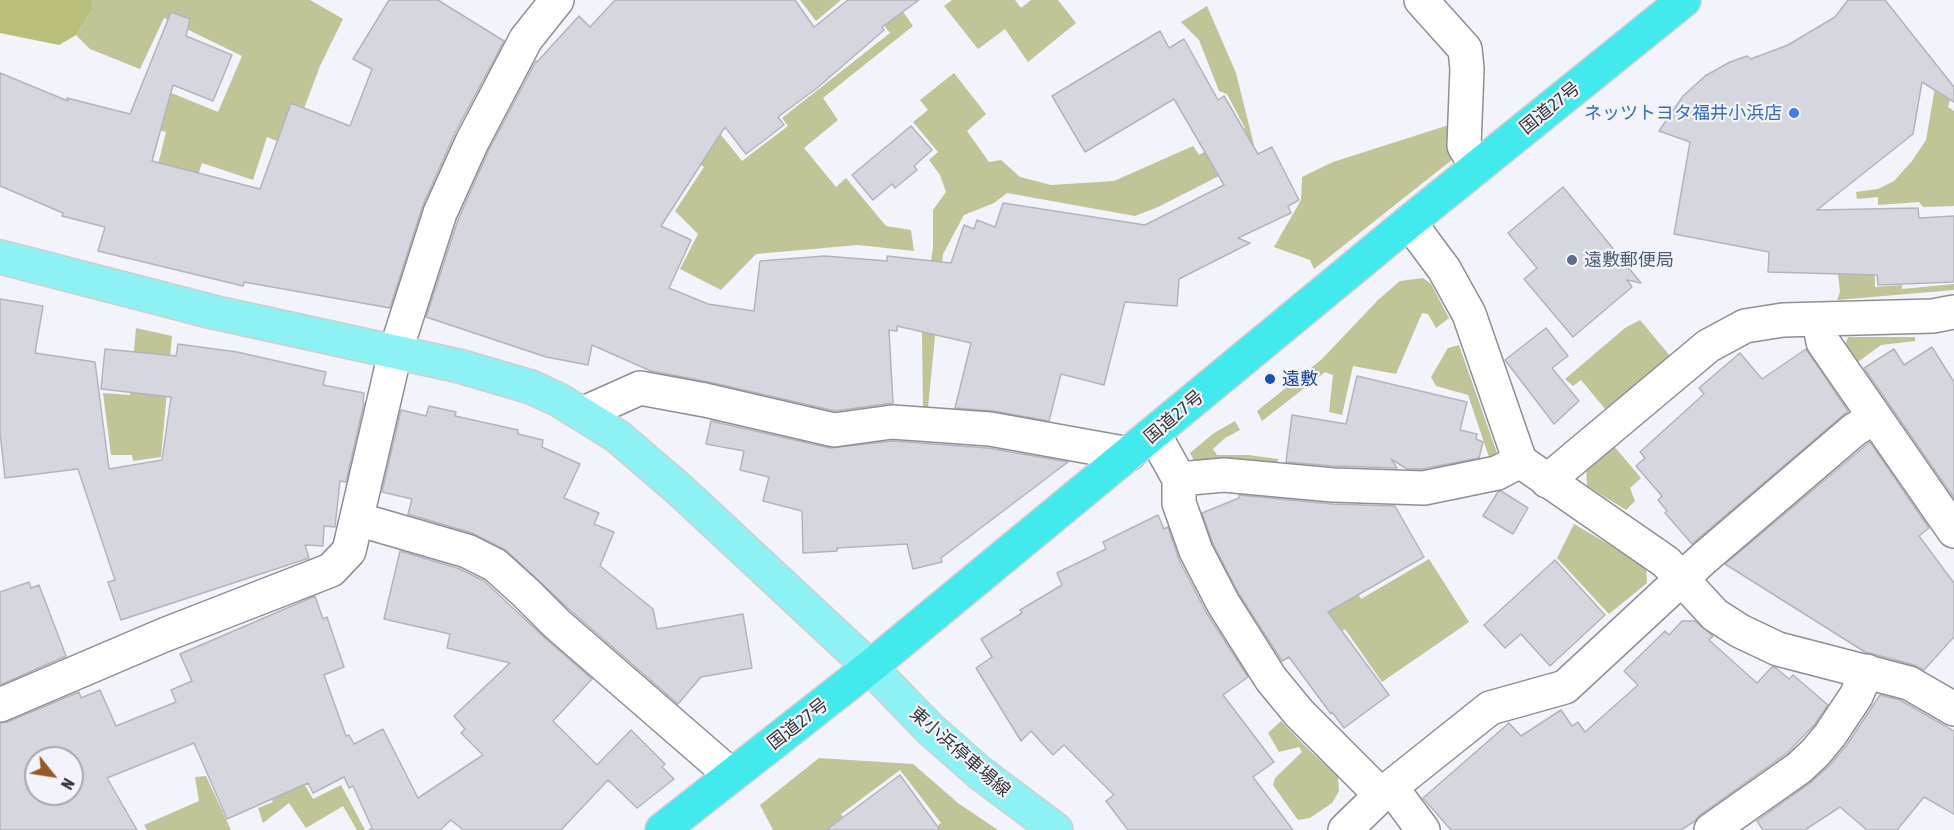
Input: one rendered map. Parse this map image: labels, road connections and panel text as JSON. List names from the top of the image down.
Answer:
{
  "streets": {
    "highway": ["国道27号"],
    "main road": ["東小浜停車場線"]
  },
  "crossings": [
    ["国道27号", "東小浜停車場線"]
  ],
  "places": ["ネッツトヨタ福井小浜店", "遠敷郵便局", "遠敷"],
  "north": "bottom right"
}
